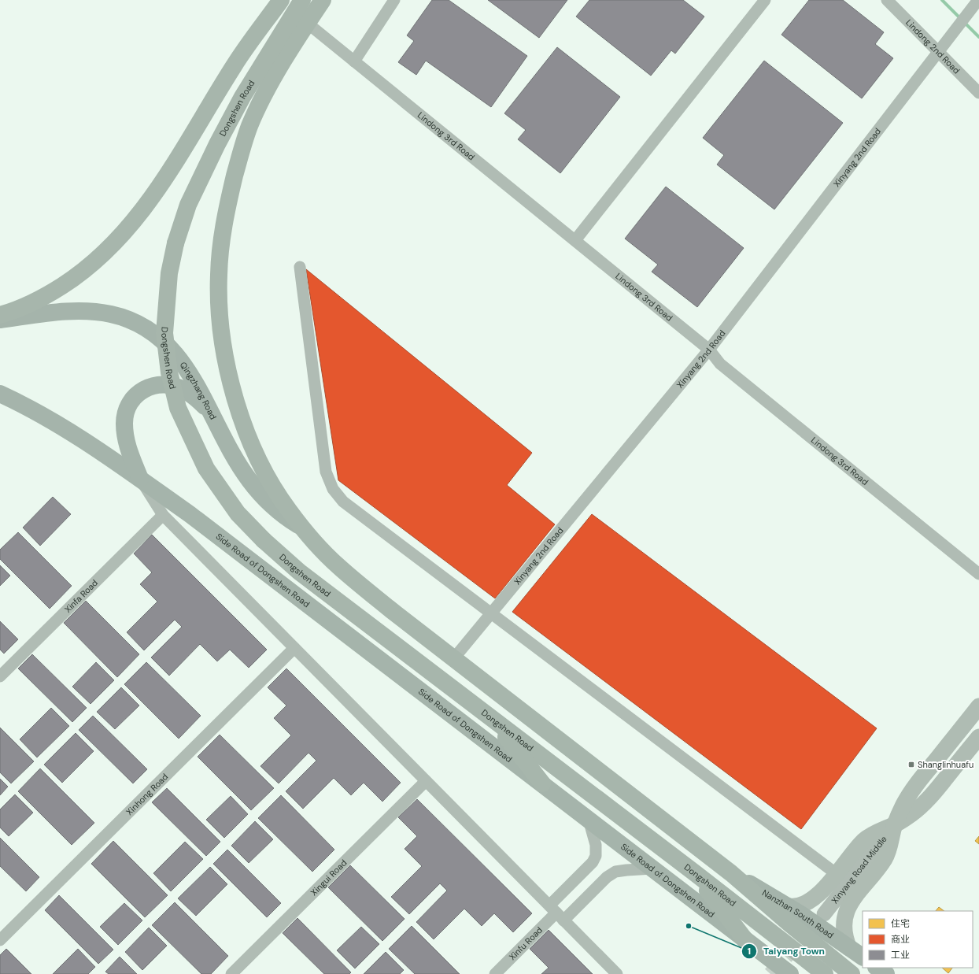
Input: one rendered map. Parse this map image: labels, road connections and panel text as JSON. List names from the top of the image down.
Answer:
{
  "streets": {
    "highway": ["Dongshen Road"],
    "main road": [
      "Qingzhang Road",
      "Side Road of Dongshen Road",
      "Xinyang Road Middle",
      "Nanzhan South Road"
    ],
    "street": [
      "Lindong 2nd Road",
      "Lindong 3rd Road",
      "Xinyang 2nd Road",
      "Xinfa Road",
      "Xinhong Road",
      "Xingui Road",
      "Xinfu Road"
    ]
  },
  "crossings": [
    ["Lindong 2nd Road", "Xinyang 2nd Road"],
    ["Dongshen Road", "Lindong 3rd Road"],
    ["Dongshen Road", "Xinyang 2nd Road"],
    ["Dongshen Road", "Qingzhang Road"],
    ["Dongshen Road", "Nanzhan South Road"],
    ["Lindong 3rd Road", "Xinyang 2nd Road"]
  ],
  "places": {
    "transit": ["Shanglinhuafu"],
    "other": ["Taiyang Town"]
  },
  "legend": ["住宅", "商业", "工业"]
}
